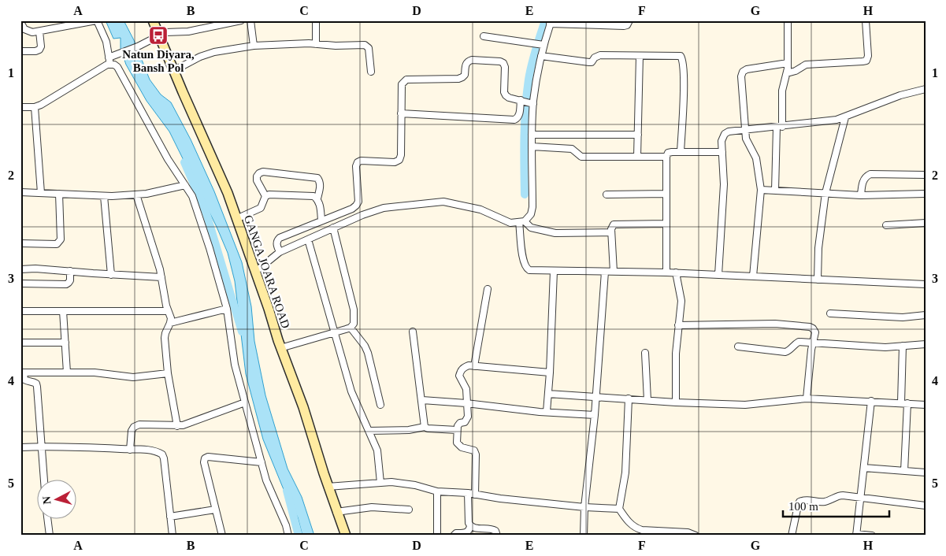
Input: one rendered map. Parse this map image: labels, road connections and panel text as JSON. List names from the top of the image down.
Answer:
{
  "streets": {
    "main road": ["GANGA JOARA ROAD"]
  },
  "places": {
    "bus stop": ["Natun Diyara, Bansh Pol"]
  },
  "scale_bar": "100 m",
  "north": "left",
  "grid": {
    "columns": [
      "A",
      "B",
      "C",
      "D",
      "E",
      "F",
      "G",
      "H"
    ],
    "rows": [
      "1",
      "2",
      "3",
      "4",
      "5"
    ]
  }
}
